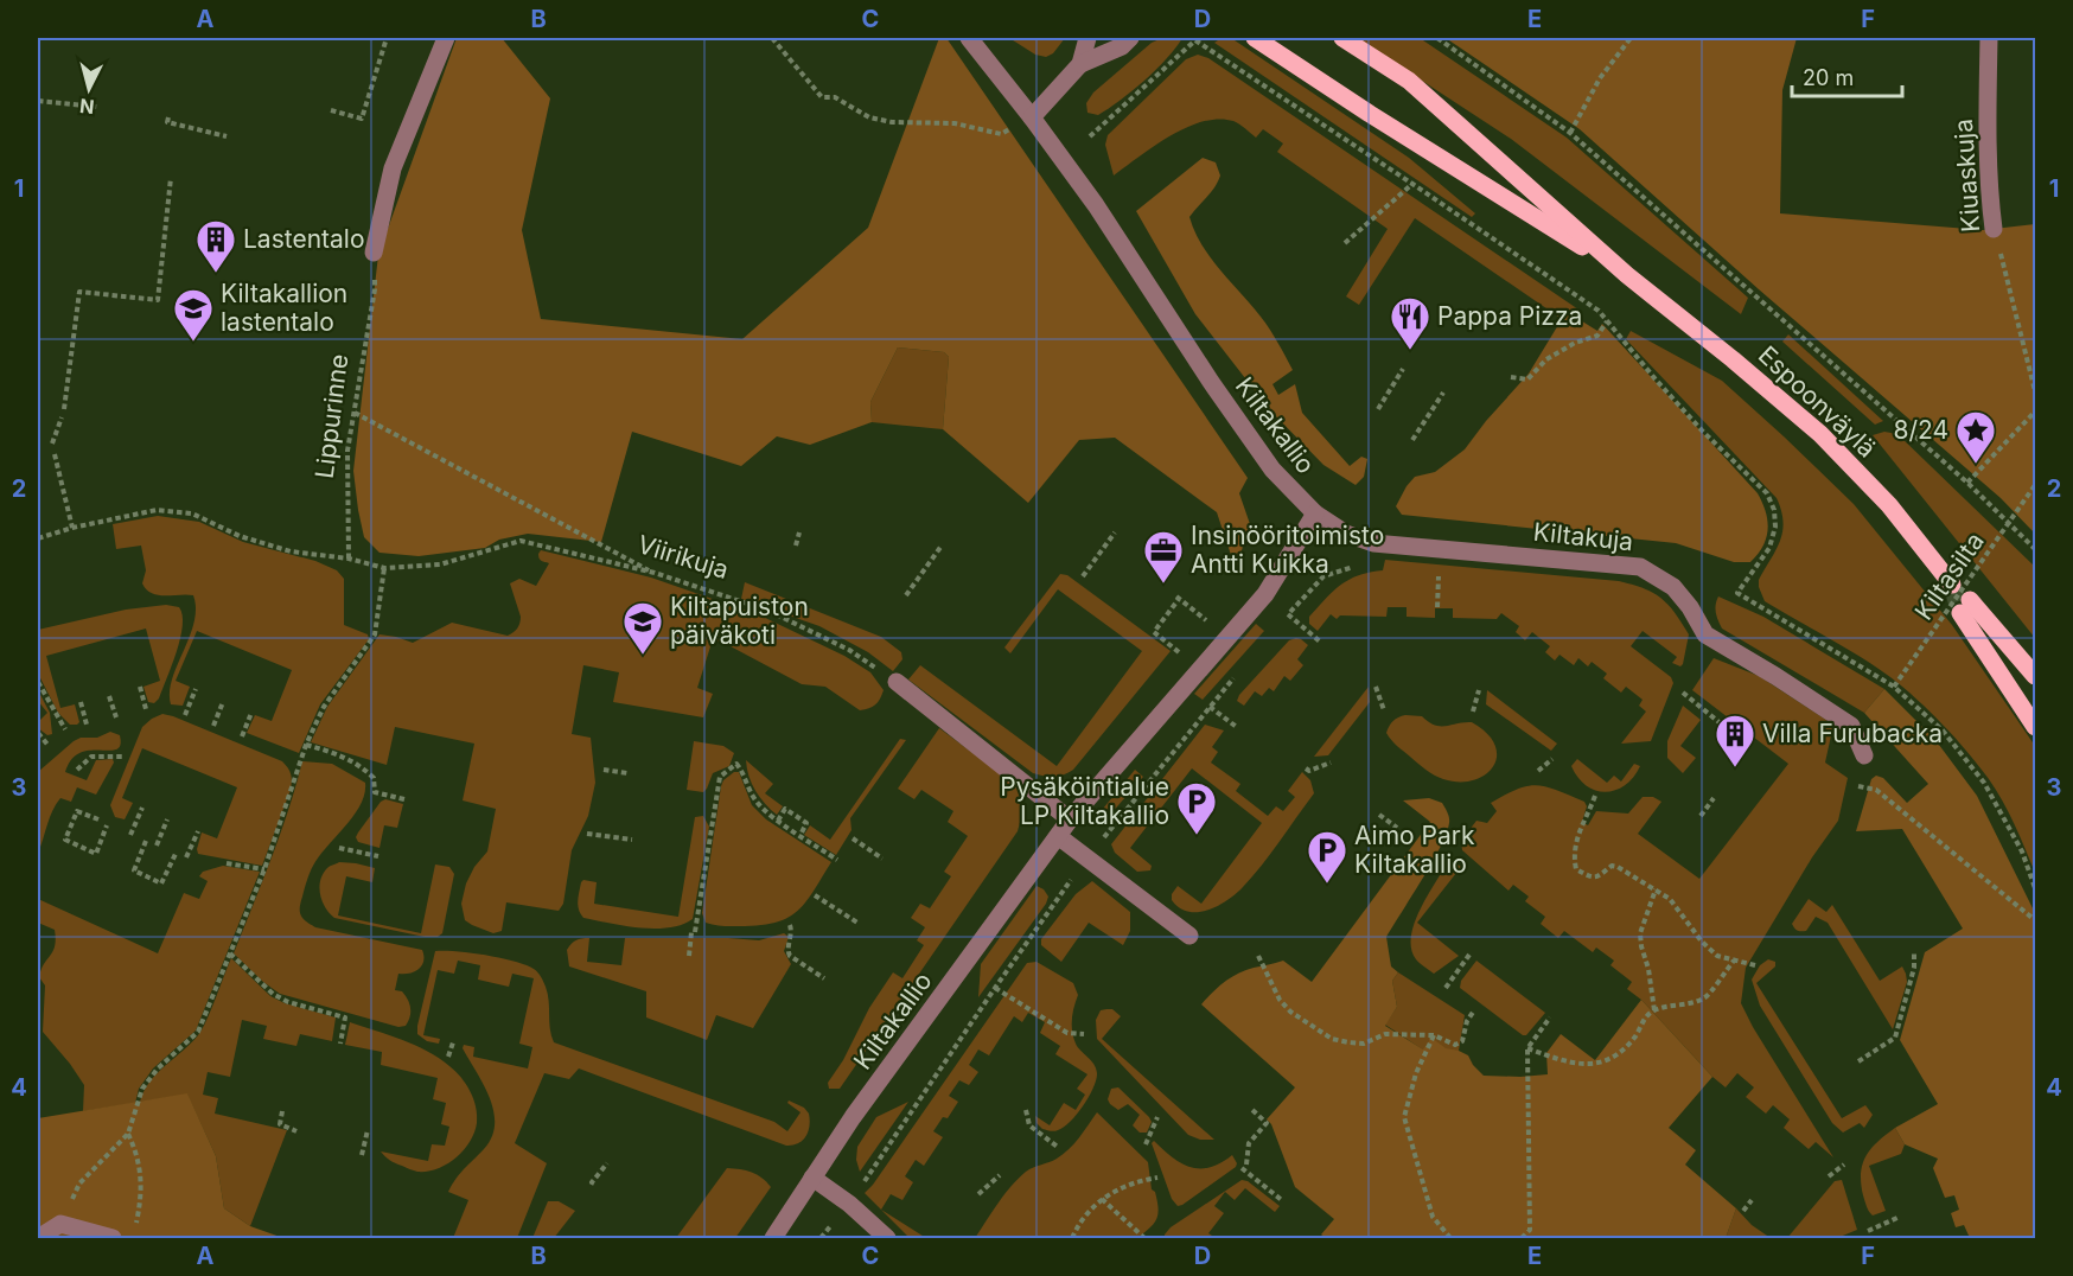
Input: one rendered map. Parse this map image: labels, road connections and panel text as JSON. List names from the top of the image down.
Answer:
{
  "streets": {
    "main road": ["Espoonväylä"],
    "street": ["Kiuaskuja", "Kiltakallio", "Kiltakuja"],
    "path": ["Lippurinne", "Viirikuja", "Kiltasilta"]
  },
  "crossings": [
    ["Lippurinne", "Viirikuja"],
    ["Kiltakallio", "Kiltakuja"]
  ],
  "places": {
    "building": ["Lastentalo", "Villa Furubacka"],
    "school or university": ["Kiltakallion lastentalo", "Kiltapuiston päiväkoti"],
    "restaurant": ["Pappa Pizza"],
    "place": ["8/24"],
    "office": ["Insinööritoimisto Antti Kuikka"],
    "parking": ["Pysäköintialue LP Kiltakallio", "Aimo Park Kiltakallio"]
  },
  "scale_bar": "20 m",
  "north": "bottom",
  "grid": {
    "columns": [
      "A",
      "B",
      "C",
      "D",
      "E",
      "F"
    ],
    "rows": [
      "1",
      "2",
      "3",
      "4"
    ]
  }
}
